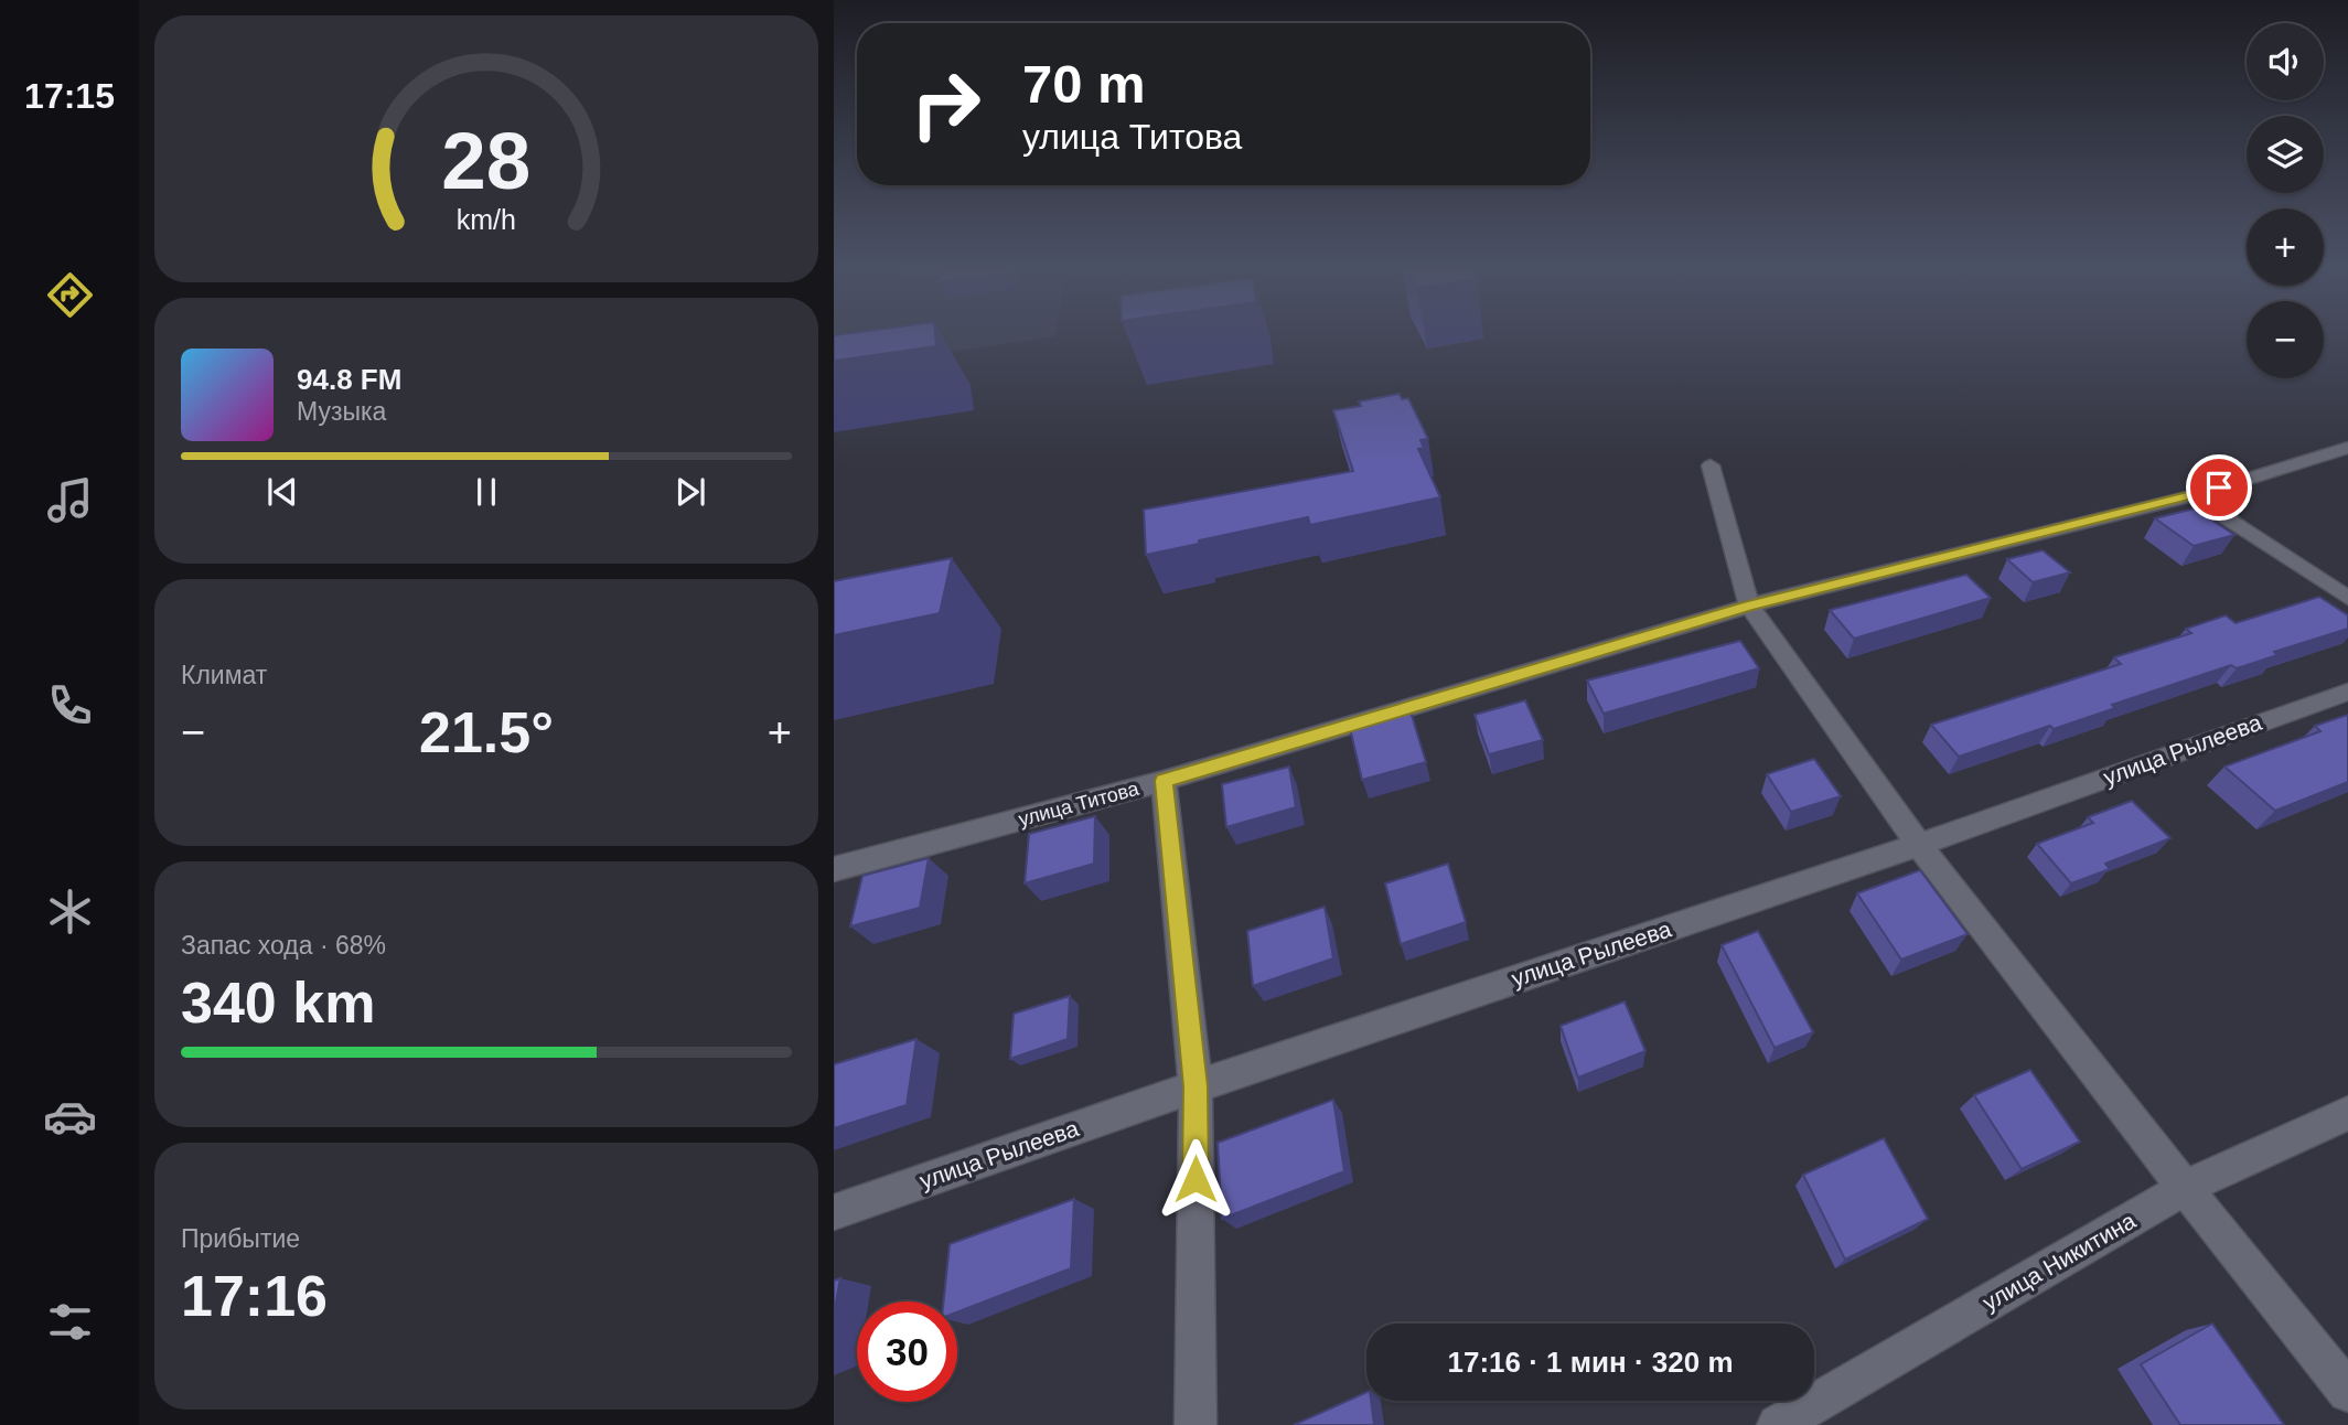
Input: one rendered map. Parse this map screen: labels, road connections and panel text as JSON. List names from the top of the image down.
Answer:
{
  "streets": {
    "street": ["улица Рылеева", "улица Титова", "улица Никитина"]
  },
  "page": {
    "tabs": "17:15",
    "map_buttons": ["+", "−"],
    "turn": ["70 m", "улица Титова"],
    "song": ["94.8 FM", "Музыка"],
    "tile": [
      "Климат",
      ["Запас хода · 68%", "340 km"],
      ["Прибытие", "17:16"]
    ],
    "heat": ["−", "21.5°", "+"],
    "limit": "30",
    "trip": "17:16 · 1 мин · 320 m",
    "gauge": ["28", "km/h"]
  }
}
